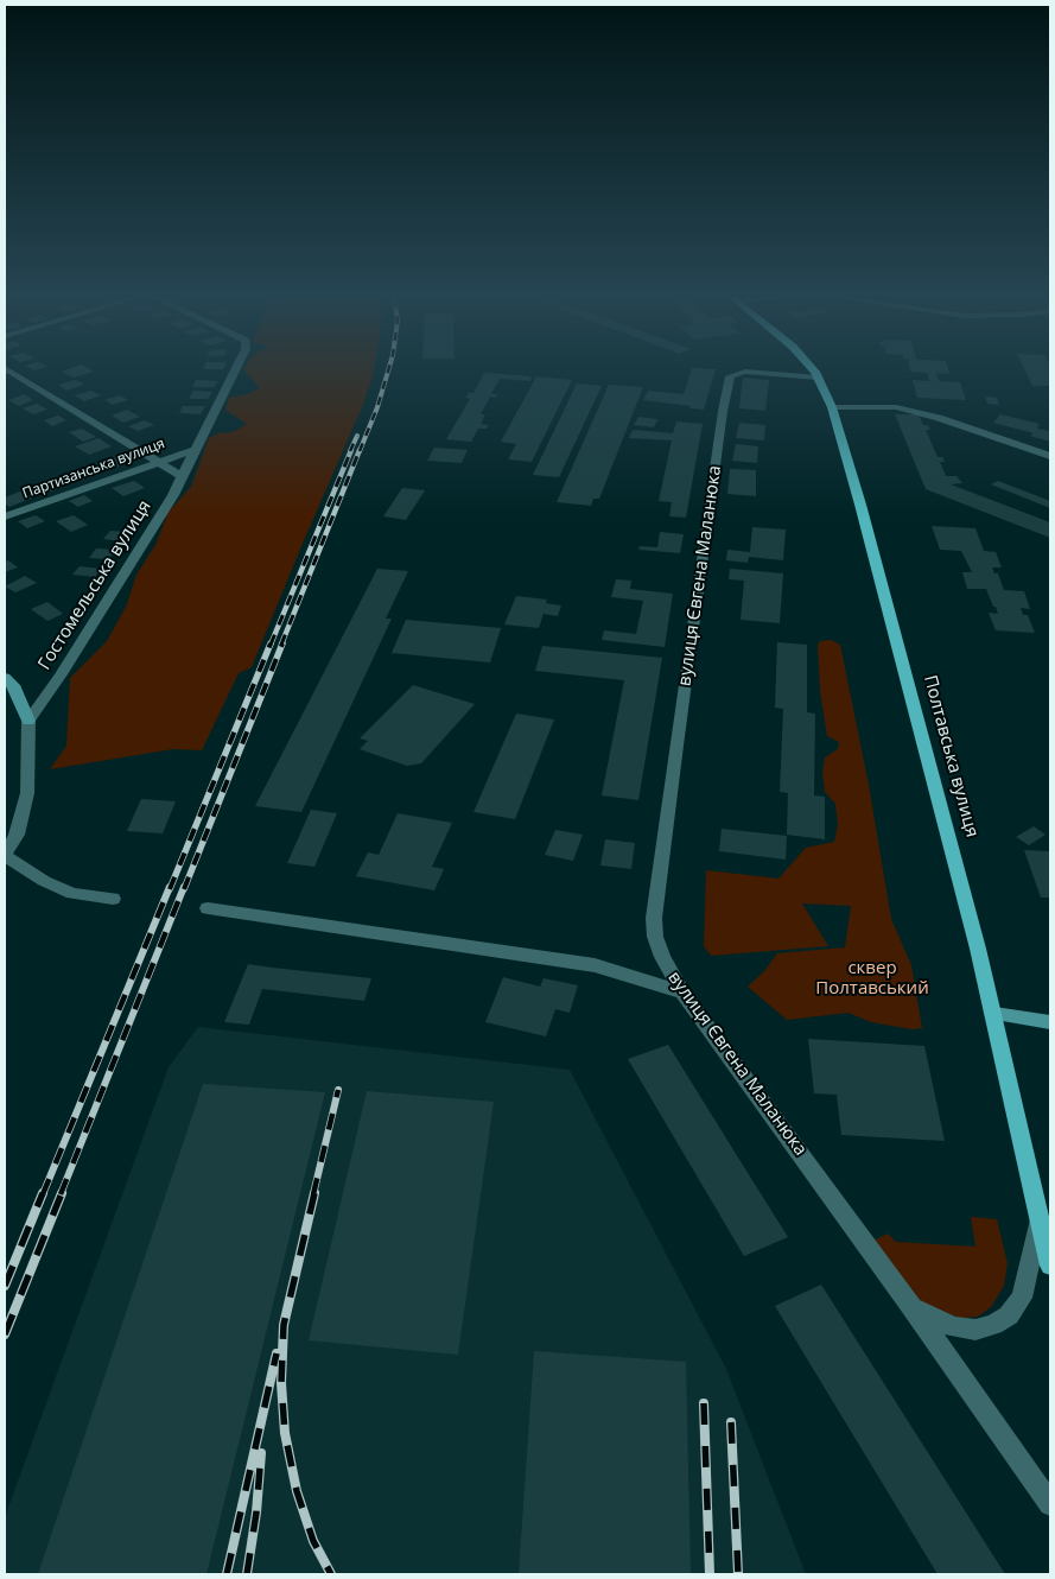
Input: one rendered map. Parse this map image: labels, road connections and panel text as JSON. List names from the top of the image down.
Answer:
{
  "streets": {
    "main road": ["Полтавська вулиця"],
    "street": ["Партизанська вулиця", "вулиця Євгена Маланюка", "Гостомельська вулиця"]
  },
  "crossings": [
    ["Партизанська вулиця", "Гостомельська вулиця"],
    ["вулиця Євгена Маланюка", "Полтавська вулиця"]
  ],
  "parks": ["сквер Полтавський"]
}
